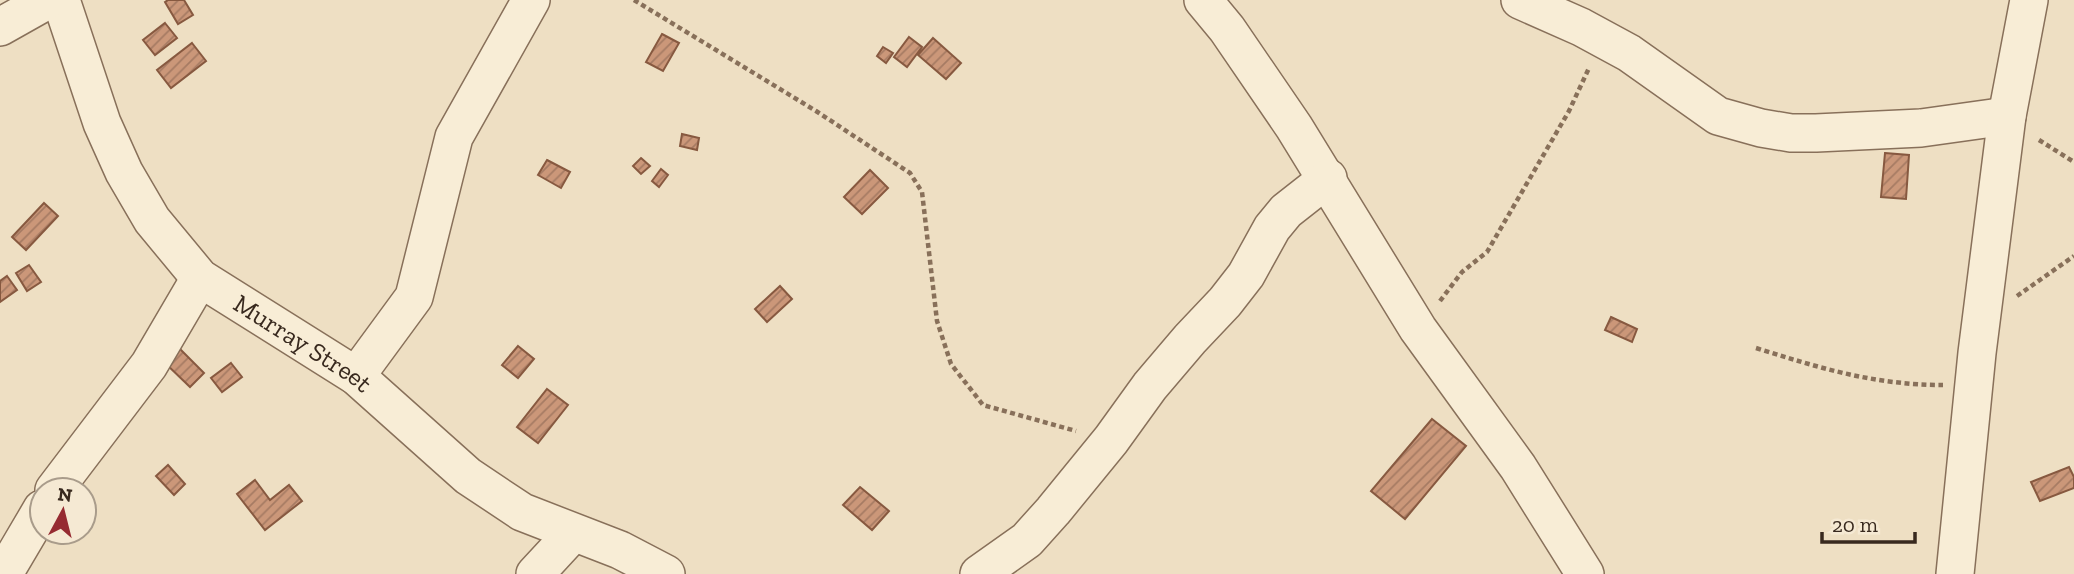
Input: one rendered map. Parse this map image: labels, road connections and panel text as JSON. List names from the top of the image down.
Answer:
{
  "streets": {
    "street": ["Murray Street"]
  },
  "scale_bar": "20 m",
  "north": "top"
}
